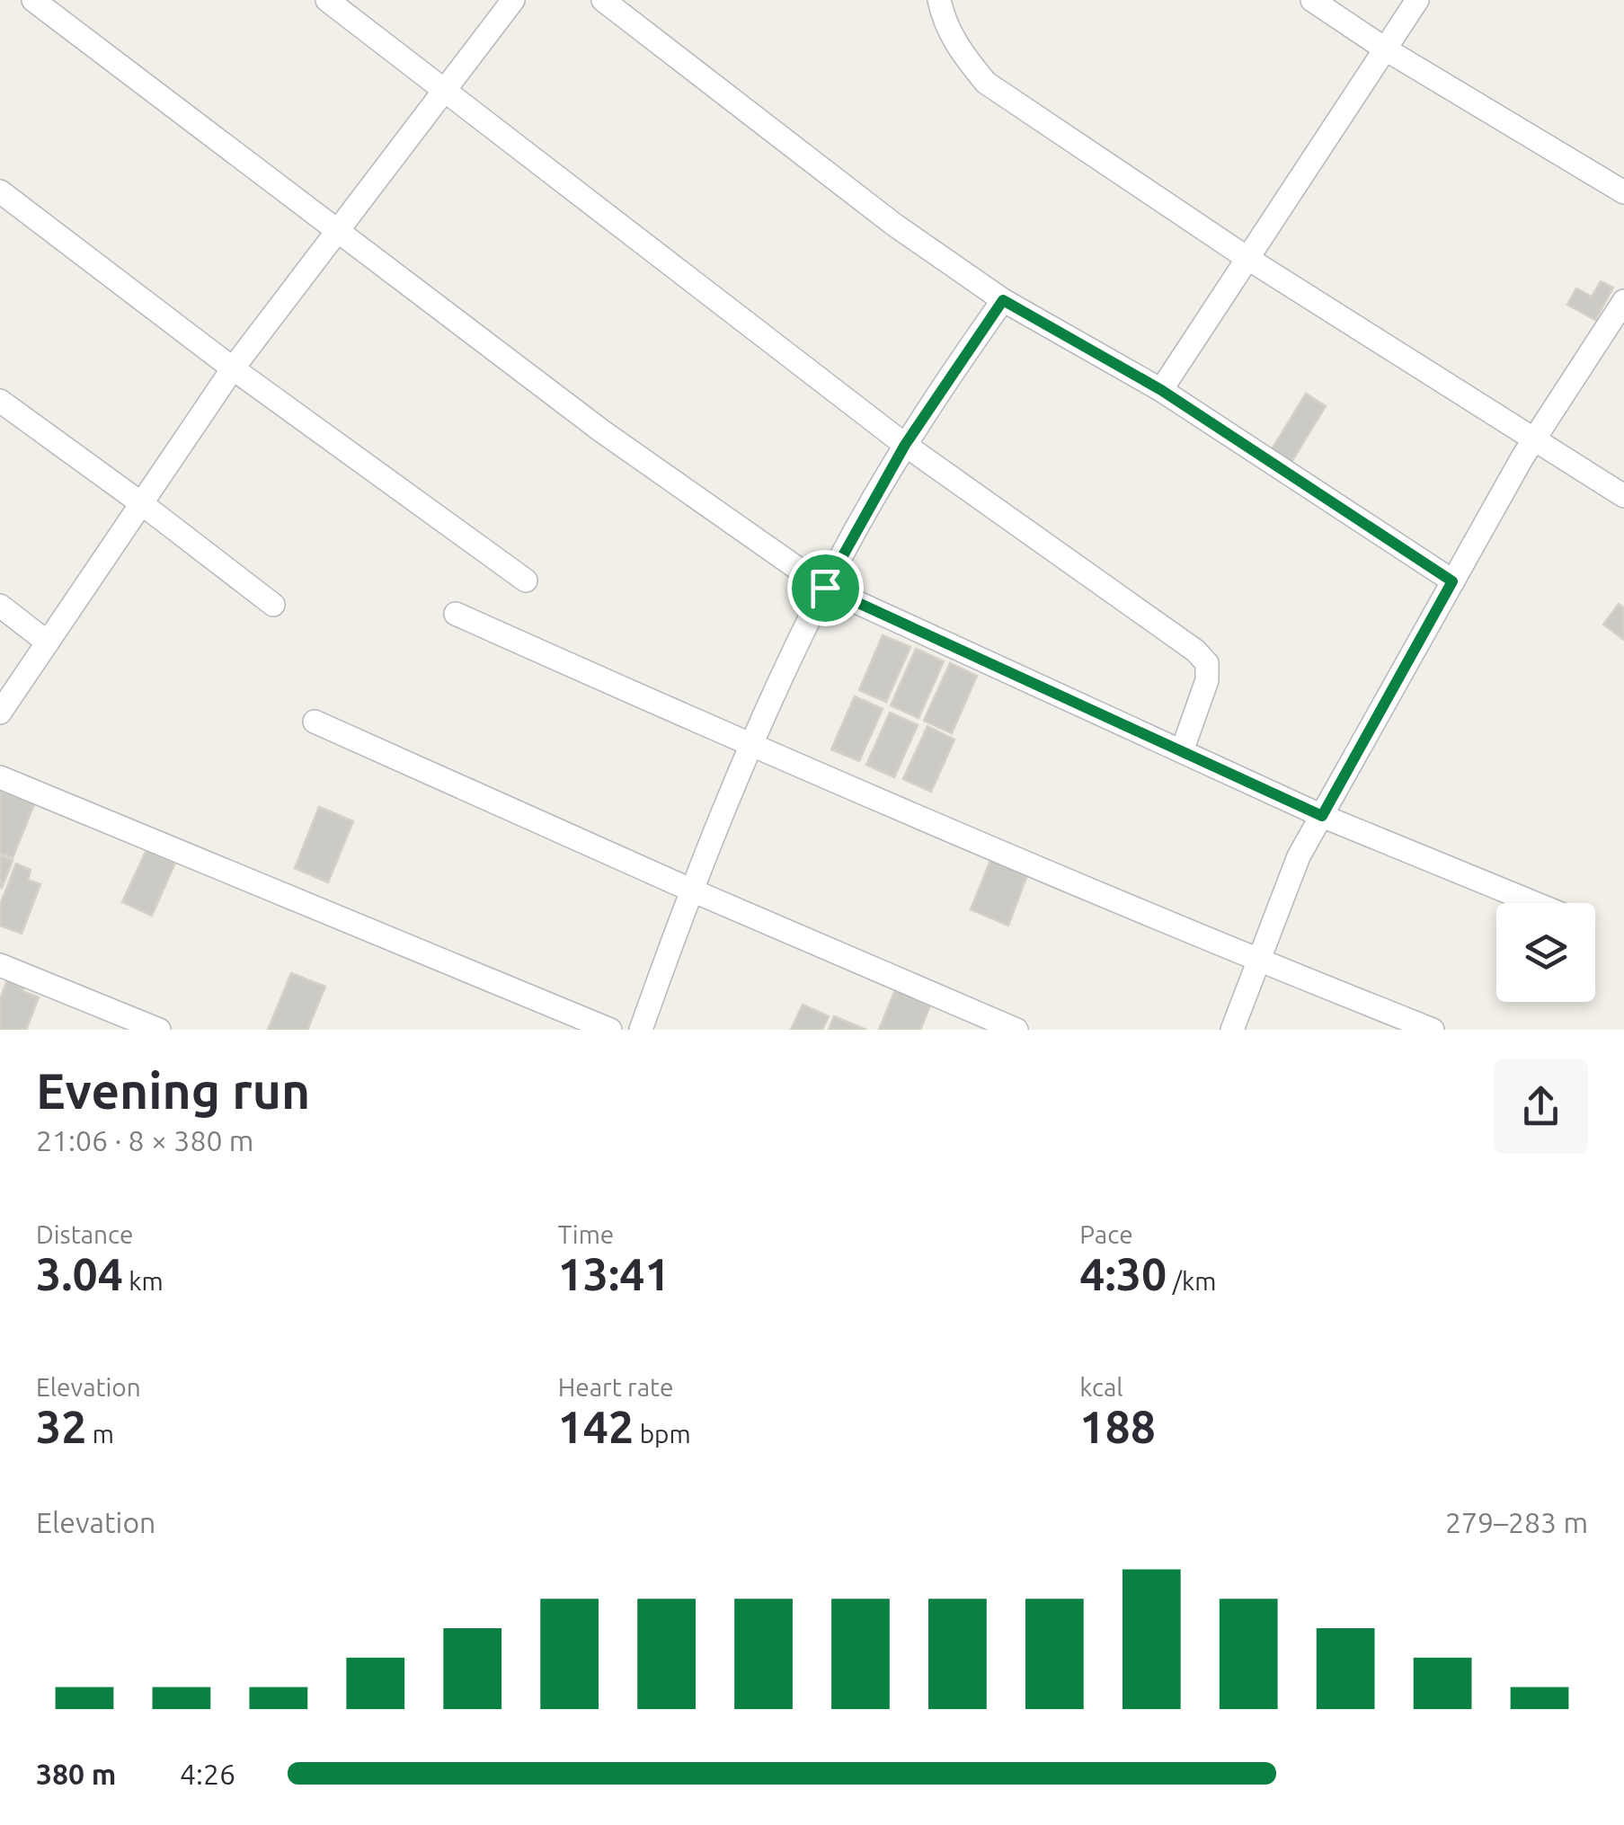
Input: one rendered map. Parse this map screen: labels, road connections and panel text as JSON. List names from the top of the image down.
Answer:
{
  "page": {
    "heading": ["Evening run", "21:06 · 8 × 380 m"],
    "stats": [
      ["Distance", "3.04 km"],
      ["Time", "13:41"],
      ["Pace", "4:30 /km"],
      ["Elevation", "32 m"],
      ["Heart rate", "142 bpm"],
      ["kcal", "188"]
    ],
    "chart": ["Elevation", "279–283 m"],
    "list": [
      {
        "name": "380 m",
        "note": "4:26"
      }
    ]
  }
}
